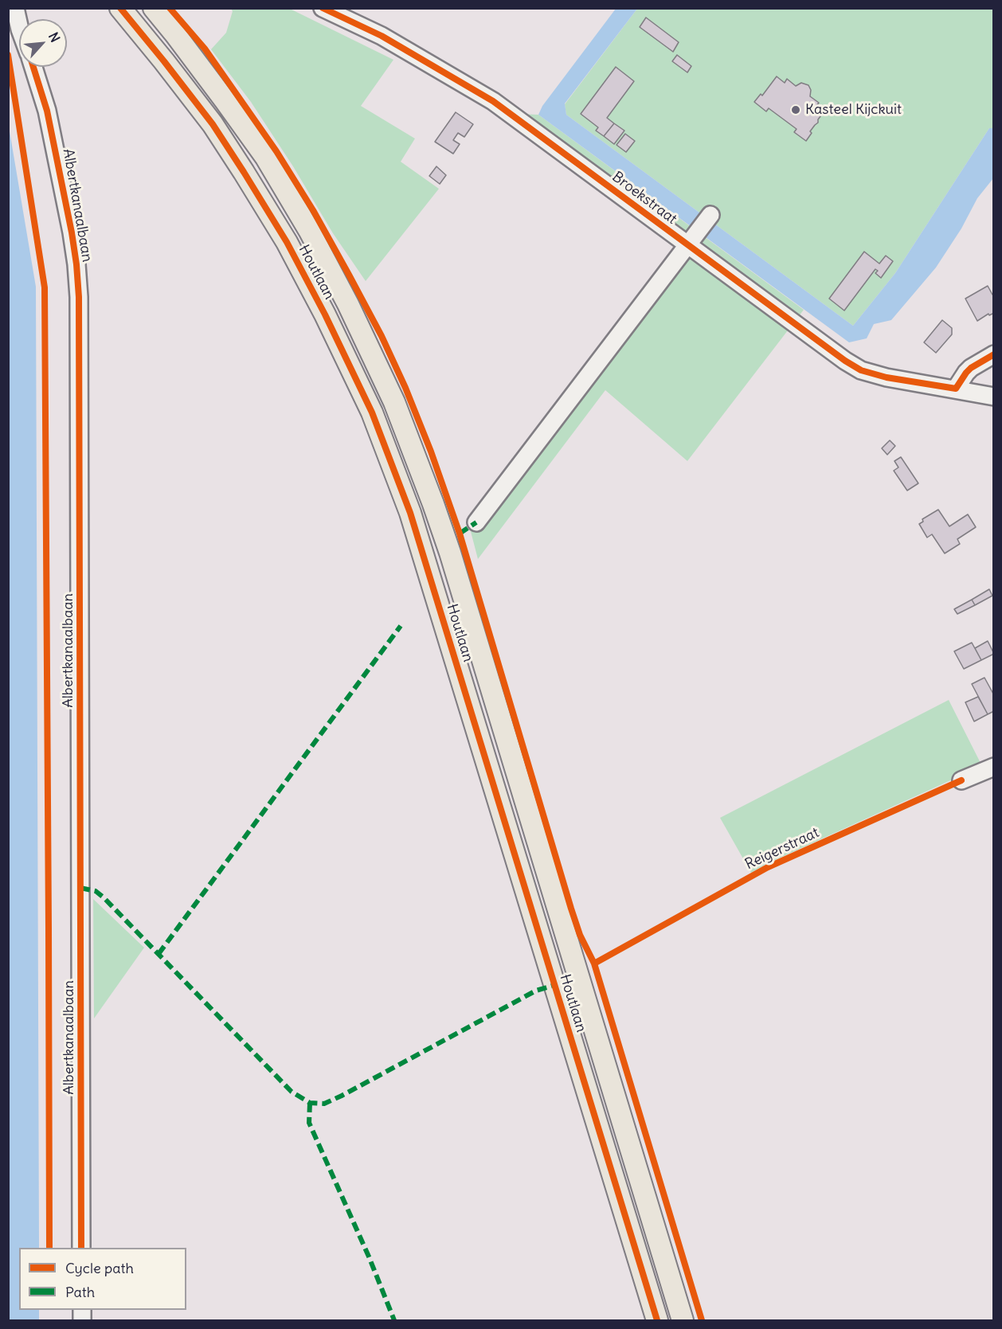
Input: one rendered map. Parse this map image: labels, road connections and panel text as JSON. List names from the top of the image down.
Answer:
{
  "streets": {
    "main road": ["Houtlaan"],
    "street": ["Broekstraat", "Albertkanaalbaan"],
    "cycle path": ["Reigerstraat"]
  },
  "places": ["Kasteel Kijckuit"],
  "legend": ["Cycle path", "Path"],
  "north": "top right"
}
